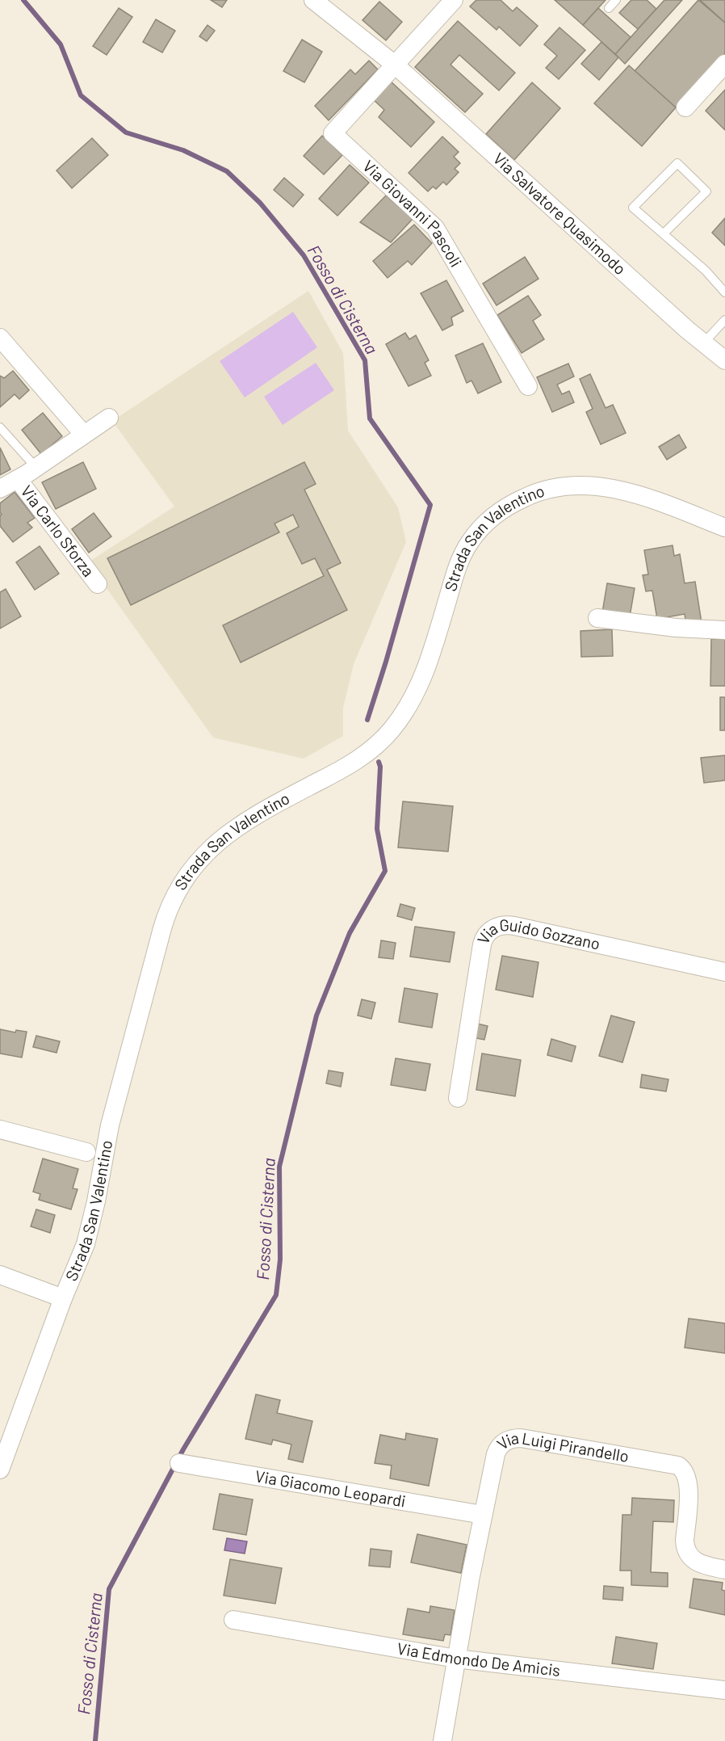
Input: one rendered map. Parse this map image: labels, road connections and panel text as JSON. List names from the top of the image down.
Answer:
{
  "streets": {
    "street": [
      "Via Salvatore Quasimodo",
      "Via Giovanni Pascoli",
      "Via Carlo Sforza",
      "Strada San Valentino",
      "Via Guido Gozzano",
      "Via Luigi Pirandello",
      "Via Giacomo Leopardi",
      "Via Edmondo De Amicis"
    ]
  },
  "crossings": [
    ["Via Salvatore Quasimodo", "Via Giovanni Pascoli"],
    ["Via Luigi Pirandello", "Via Giacomo Leopardi"],
    ["Via Luigi Pirandello", "Via Edmondo De Amicis"]
  ],
  "water": ["Fosso di Cisterna"]
}
